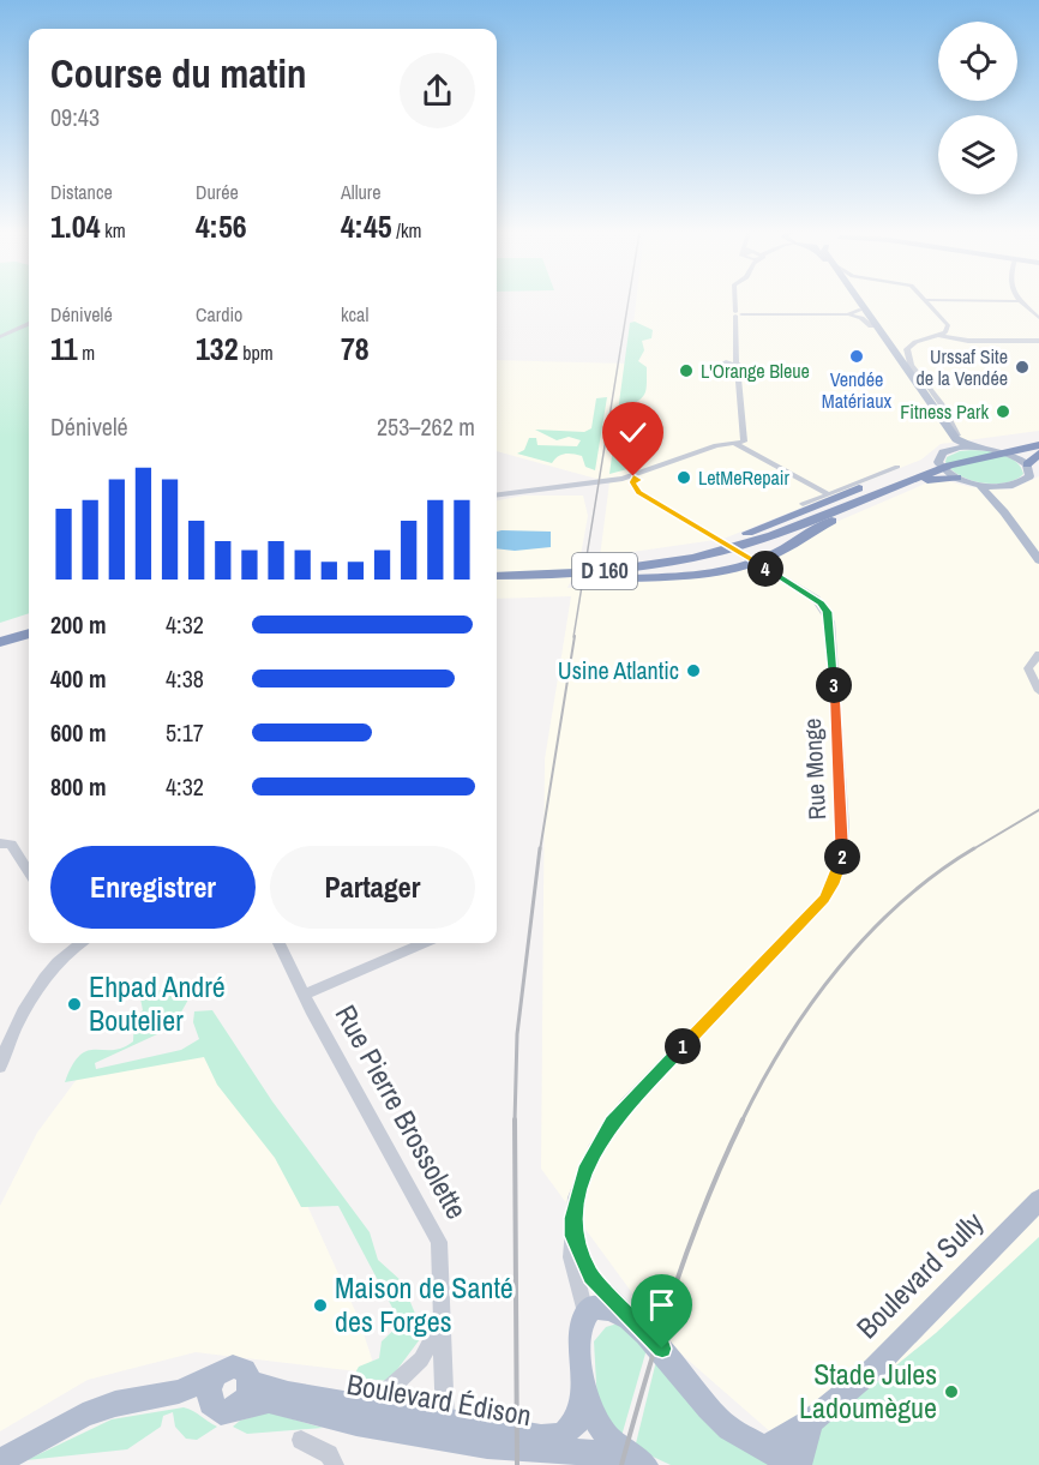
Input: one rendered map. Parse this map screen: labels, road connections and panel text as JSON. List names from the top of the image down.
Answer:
{
  "streets": {
    "highway": ["D 160"],
    "main road": ["Boulevard Sully", "Boulevard Édison"],
    "street": ["Rue Monge", "Rue Pierre Brossolette"]
  },
  "crossings": [
    ["D 160", "Rue Monge"],
    ["Rue Pierre Brossolette", "Boulevard Édison"]
  ],
  "places": [
    "Vendée Matériaux",
    "Urssaf Site de la Vendée",
    "L'Orange Bleue",
    "Fitness Park",
    "LetMeRepair",
    "Usine Atlantic",
    "Ehpad André Boutelier",
    "Maison de Santé des Forges",
    "Stade Jules Ladoumègue"
  ],
  "page": {
    "heading": ["Course du matin", "09:43"],
    "stats": [
      ["Distance", "1.04 km"],
      ["Durée", "4:56"],
      ["Allure", "4:45 /km"],
      ["Dénivelé", "11 m"],
      ["Cardio", "132 bpm"],
      ["kcal", "78"]
    ],
    "chart": ["Dénivelé", "253–262 m"],
    "pins": [
      "4",
      "3",
      "2",
      "1"
    ],
    "list": [
      {
        "name": "200 m",
        "note": "4:32"
      },
      {
        "name": "400 m",
        "note": "4:38"
      },
      {
        "name": "600 m",
        "note": "5:17"
      },
      {
        "name": "800 m",
        "note": "4:32"
      }
    ],
    "buttons": ["Enregistrer", "Partager"]
  }
}
